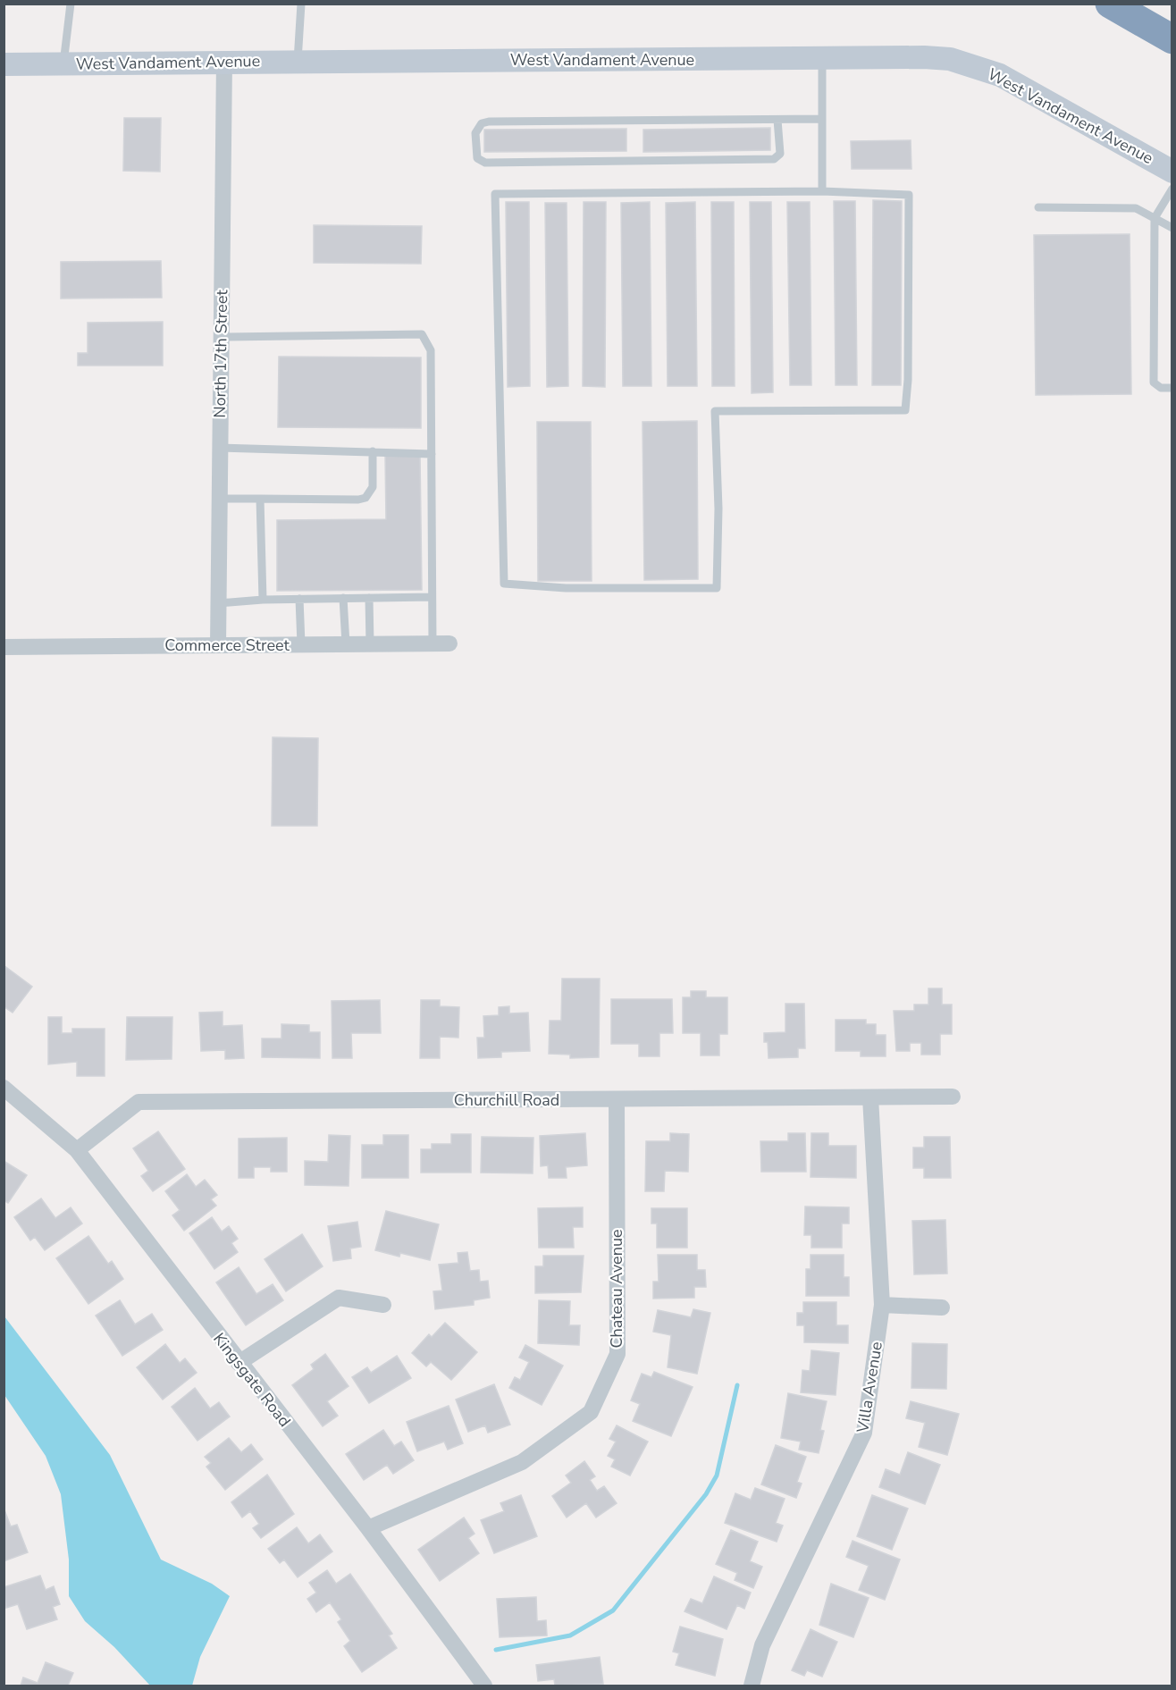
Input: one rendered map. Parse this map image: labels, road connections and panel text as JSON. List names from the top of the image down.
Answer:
{
  "streets": {
    "street": [
      "West Vandament Avenue",
      "North 17th Street",
      "Commerce Street",
      "Churchill Road",
      "Chateau Avenue",
      "Kingsgate Road",
      "Villa Avenue"
    ]
  },
  "crossings": [
    ["West Vandament Avenue", "North 17th Street"],
    ["North 17th Street", "Commerce Street"],
    ["Churchill Road", "Chateau Avenue"],
    ["Churchill Road", "Kingsgate Road"],
    ["Churchill Road", "Villa Avenue"],
    ["Chateau Avenue", "Kingsgate Road"]
  ]
}
